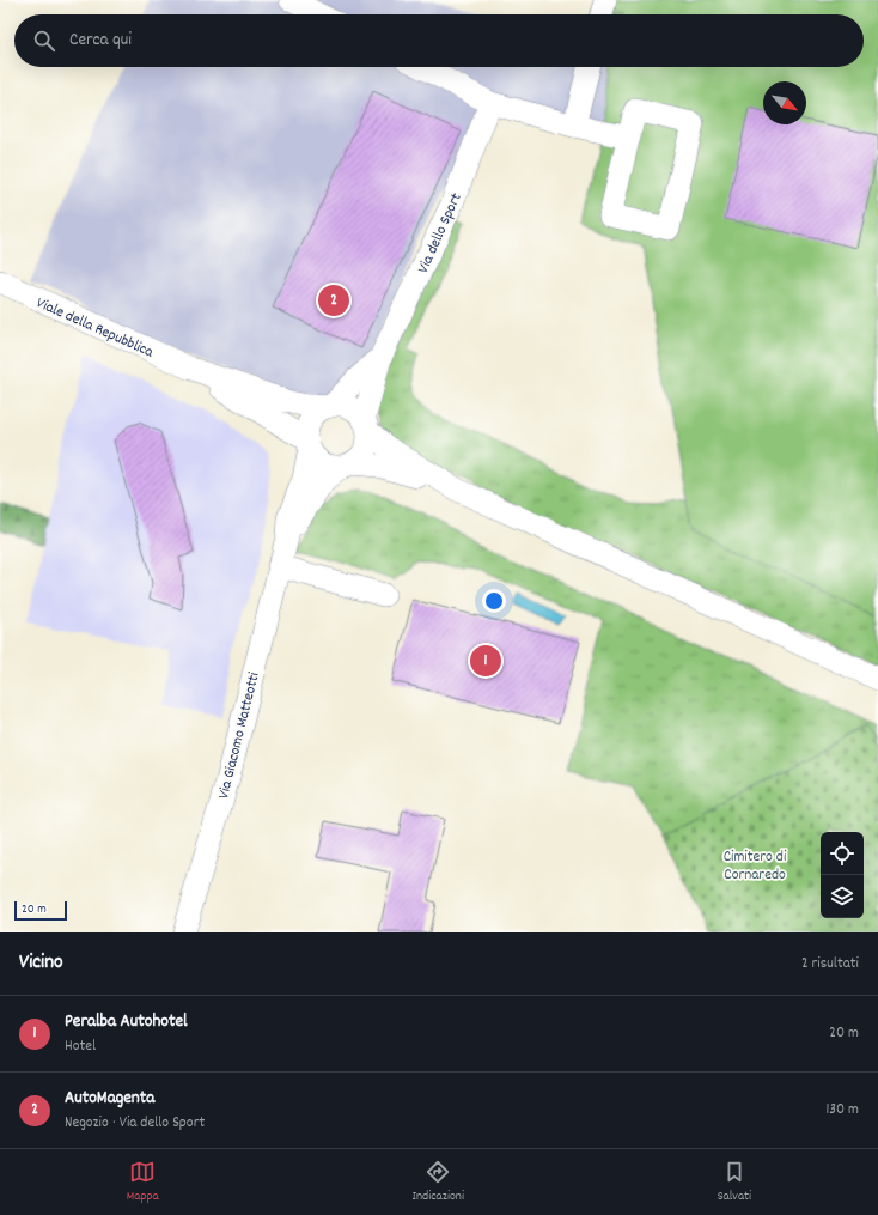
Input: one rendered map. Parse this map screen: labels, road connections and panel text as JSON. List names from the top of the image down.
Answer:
{
  "streets": {
    "street": ["Via dello Sport", "Viale della Repubblica", "Via Giacomo Matteotti"]
  },
  "crossings": [
    ["Via dello Sport", "Viale della Repubblica"],
    ["Via dello Sport", "Via Giacomo Matteotti"],
    ["Viale della Repubblica", "Via Giacomo Matteotti"]
  ],
  "parks": ["Cimitero di Cornaredo"],
  "scale_bar": "20 m",
  "north": "bottom right",
  "page": {
    "search": "Cerca qui",
    "pins": ["2", "1"],
    "scale": "20 m",
    "heading": ["Vicino", "2 risultati"],
    "list": [
      {
        "mark": "1",
        "name": "Peralba Autohotel",
        "note": "Hotel",
        "value": "20 m"
      },
      {
        "mark": "2",
        "name": "AutoMagenta",
        "note": "Negozio · Via dello Sport",
        "value": "130 m"
      }
    ],
    "nav": ["Mappa", "Indicazioni", "Salvati"]
  }
}
